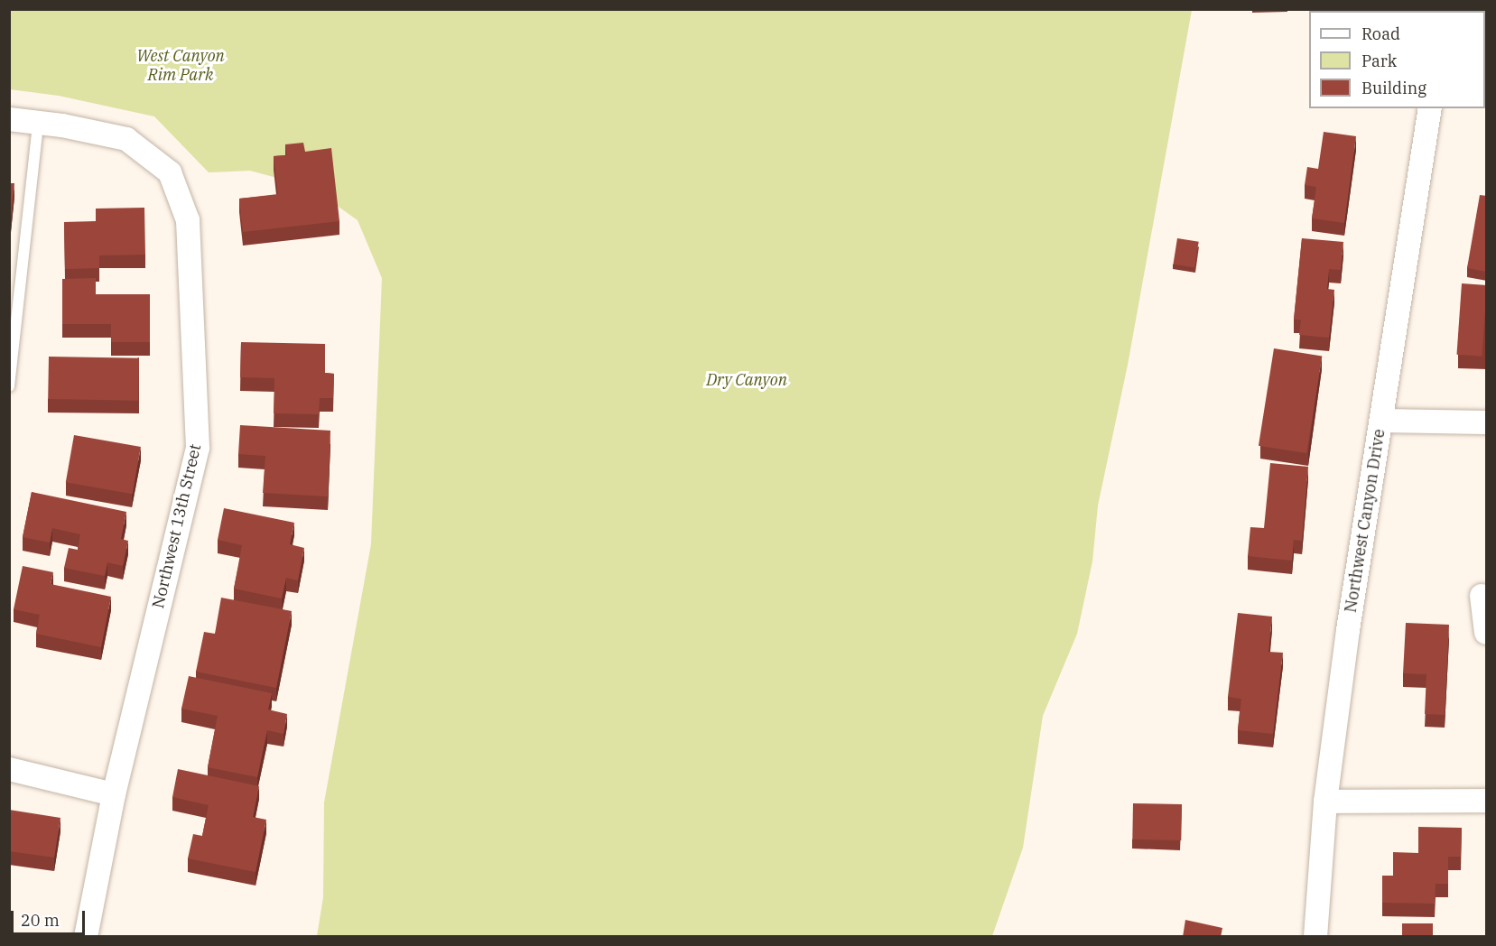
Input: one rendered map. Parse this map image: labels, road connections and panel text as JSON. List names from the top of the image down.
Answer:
{
  "streets": {
    "street": ["Northwest Canyon Drive", "Northwest 13th Street"]
  },
  "parks": ["West Canyon Rim Park", "Dry Canyon"],
  "legend": ["Road", "Park", "Building"],
  "scale_bar": "20 m"
}
